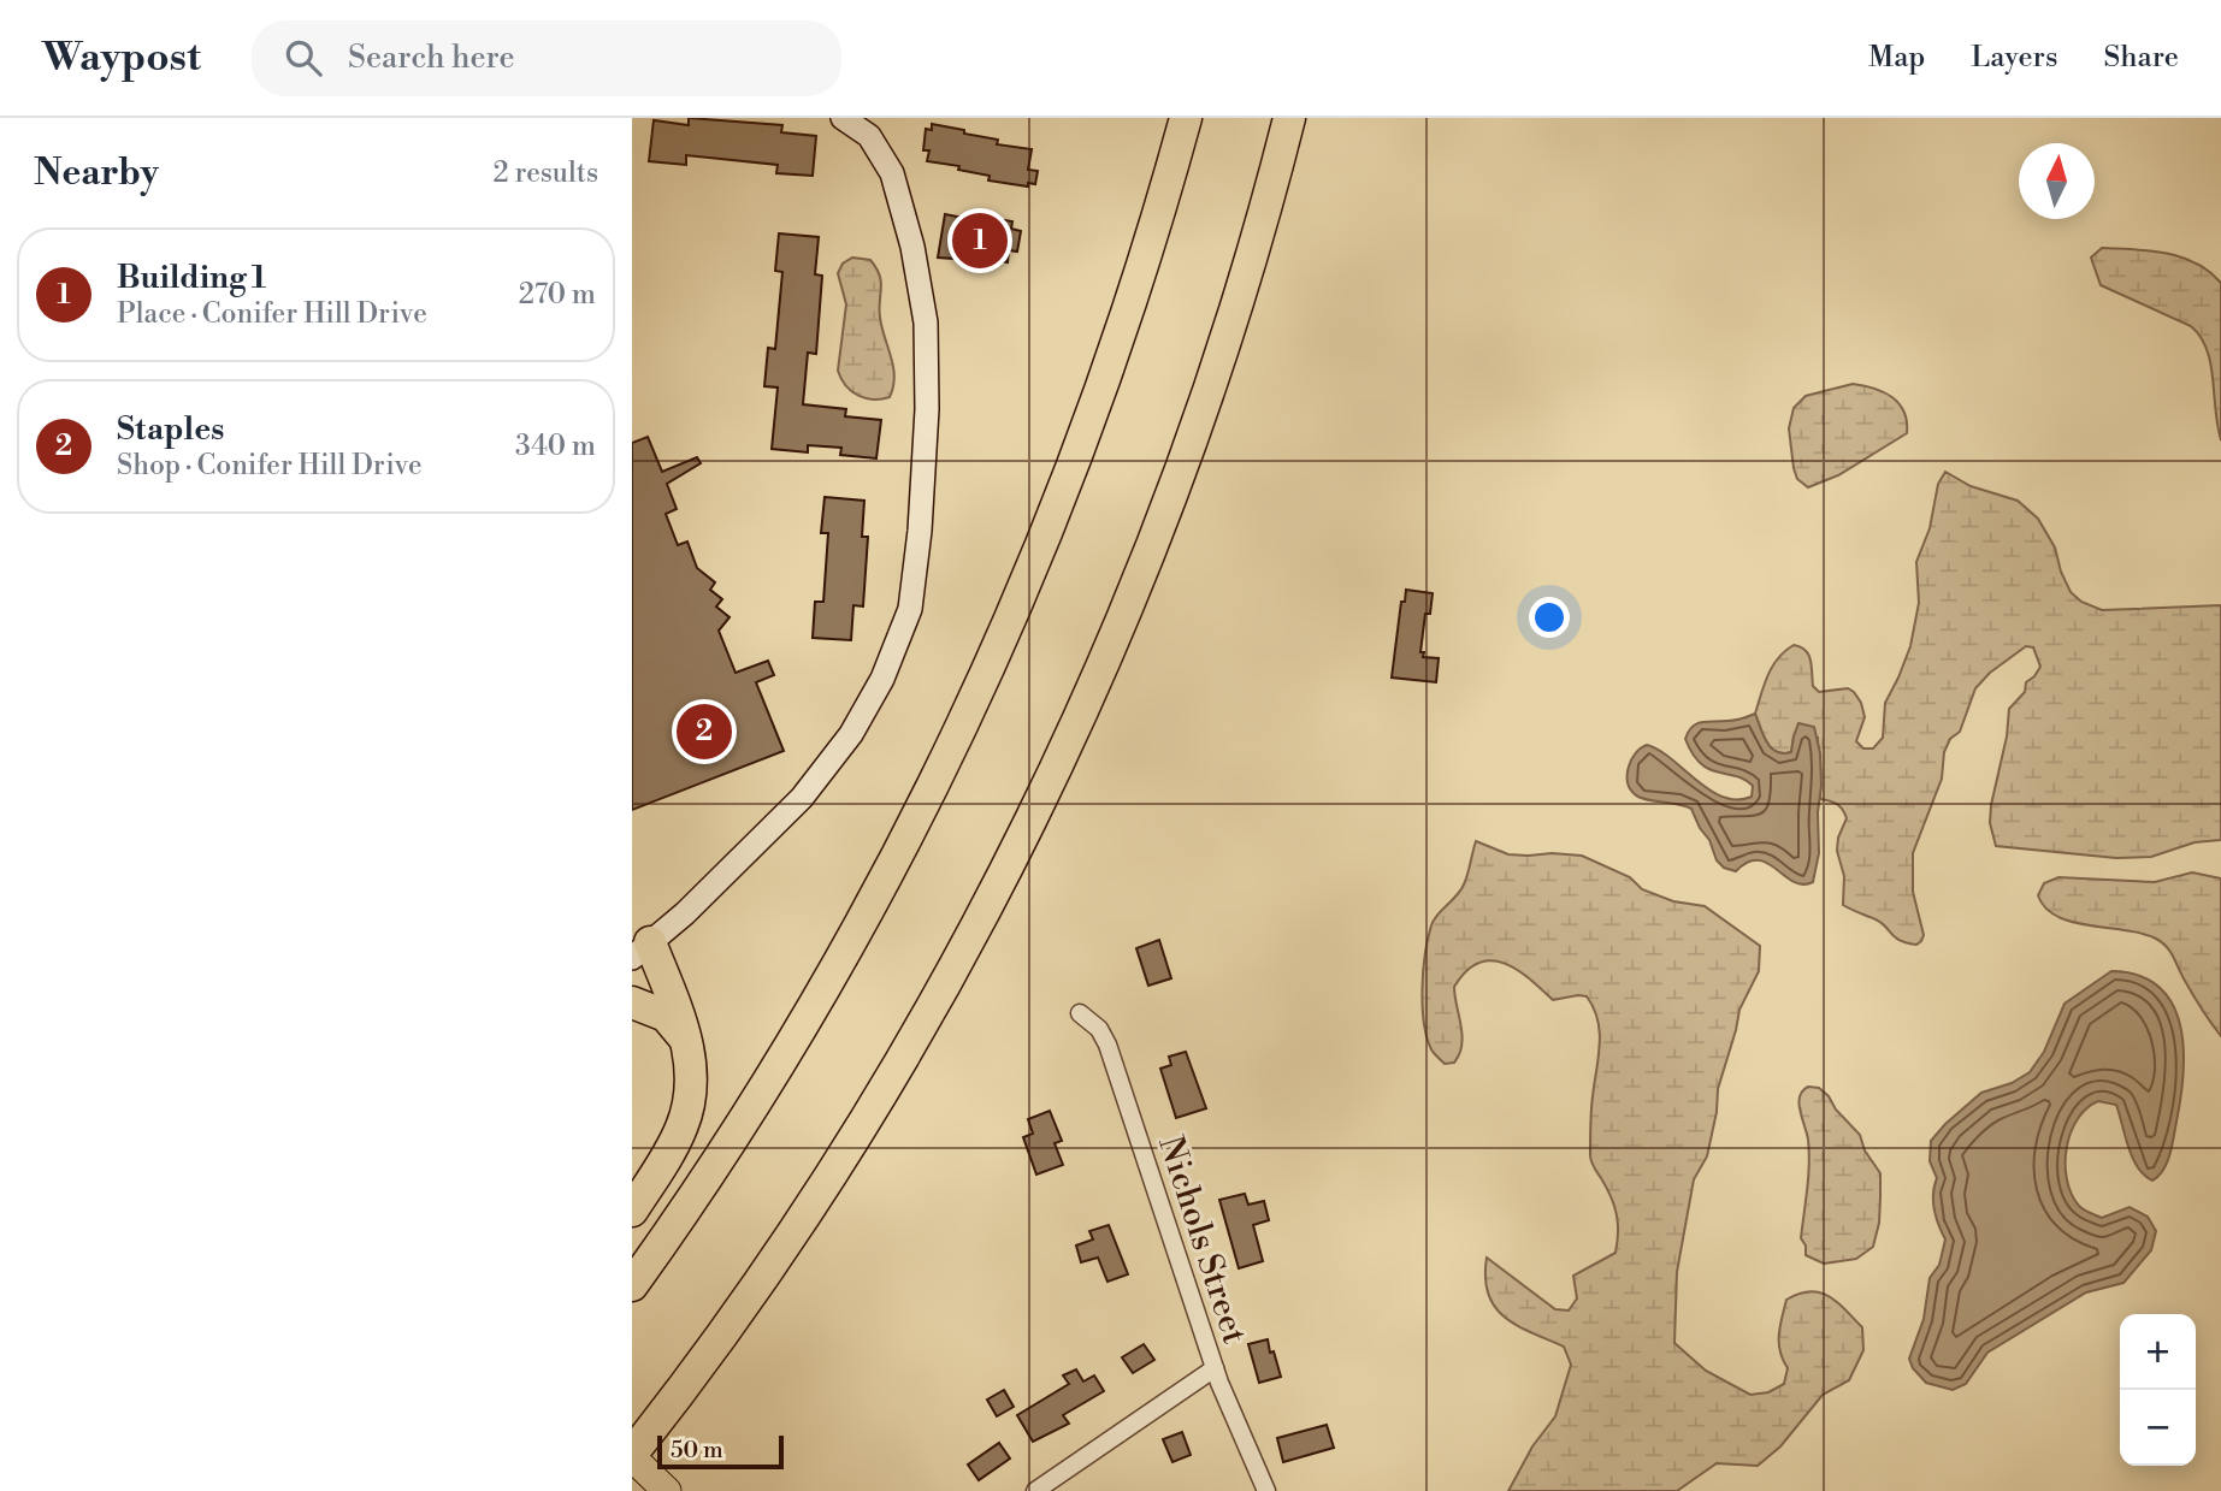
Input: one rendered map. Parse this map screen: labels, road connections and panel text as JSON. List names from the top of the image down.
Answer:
{
  "streets": {
    "street": ["Nichols Street"]
  },
  "scale_bar": "50 m",
  "north": "top",
  "page": {
    "header": "Waypost",
    "search": "Search here",
    "nav": ["Map", "Layers", "Share"],
    "heading": ["Nearby", "2 results"],
    "pins": ["1", "2"],
    "list": [
      {
        "mark": "1",
        "name": "Building 1",
        "note": "Place · Conifer Hill Drive",
        "value": "270 m"
      },
      {
        "mark": "2",
        "name": "Staples",
        "note": "Shop · Conifer Hill Drive",
        "value": "340 m"
      }
    ],
    "map_buttons": ["+", "−"],
    "scale": "50 m"
  }
}
